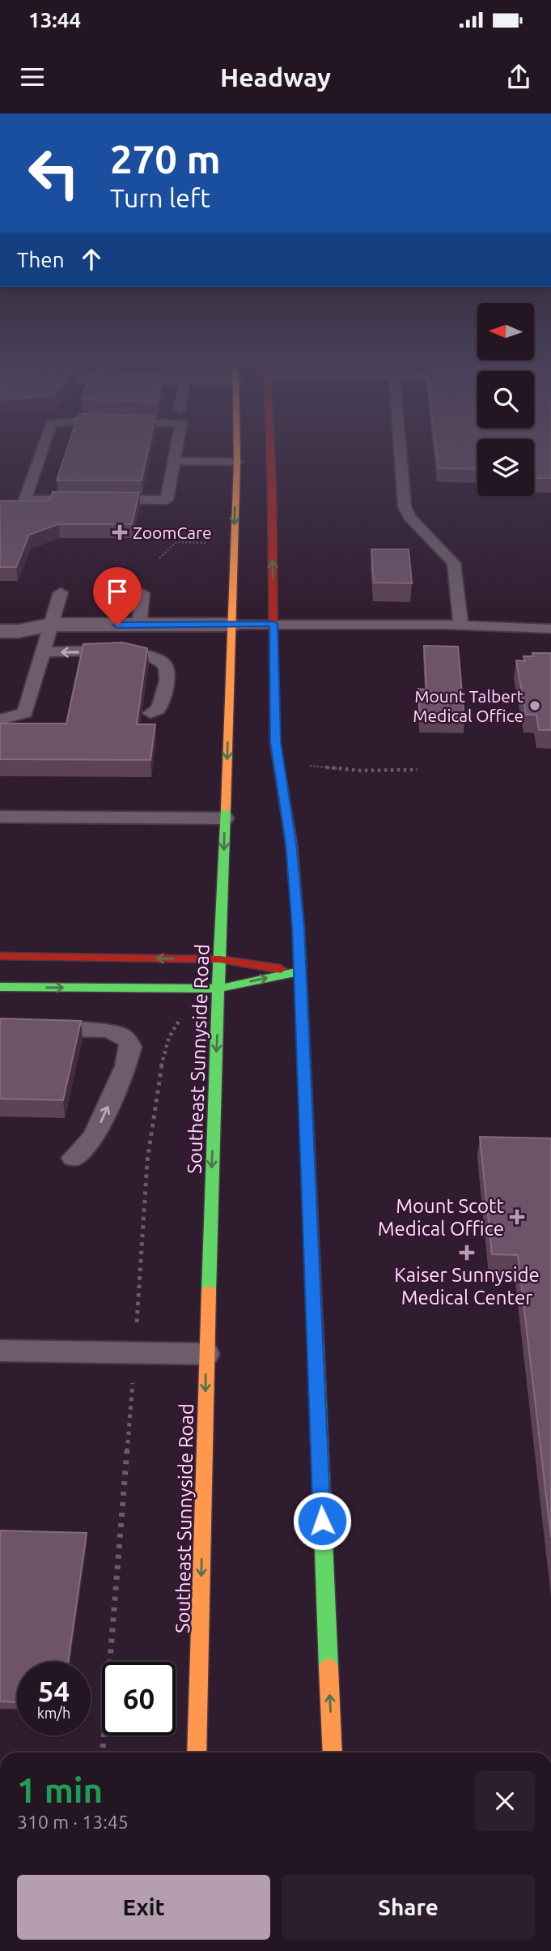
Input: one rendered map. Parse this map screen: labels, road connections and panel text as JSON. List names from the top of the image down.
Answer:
{
  "streets": {
    "main road": ["Southeast Sunnyside Road"]
  },
  "places": {
    "health": ["ZoomCare", "Mount Scott Medical Office", "Kaiser Sunnyside Medical Center"],
    "other": ["Mount Talbert Medical Office"]
  },
  "north": "left",
  "page": {
    "status": "13:44",
    "header": "Headway",
    "turn": ["270 m", "Turn left"],
    "then": "Then",
    "speed": "54 km/h",
    "limit": "60",
    "heading": ["1 min", "310 m · 13:45"],
    "buttons": ["Exit", "Share"]
  }
}
